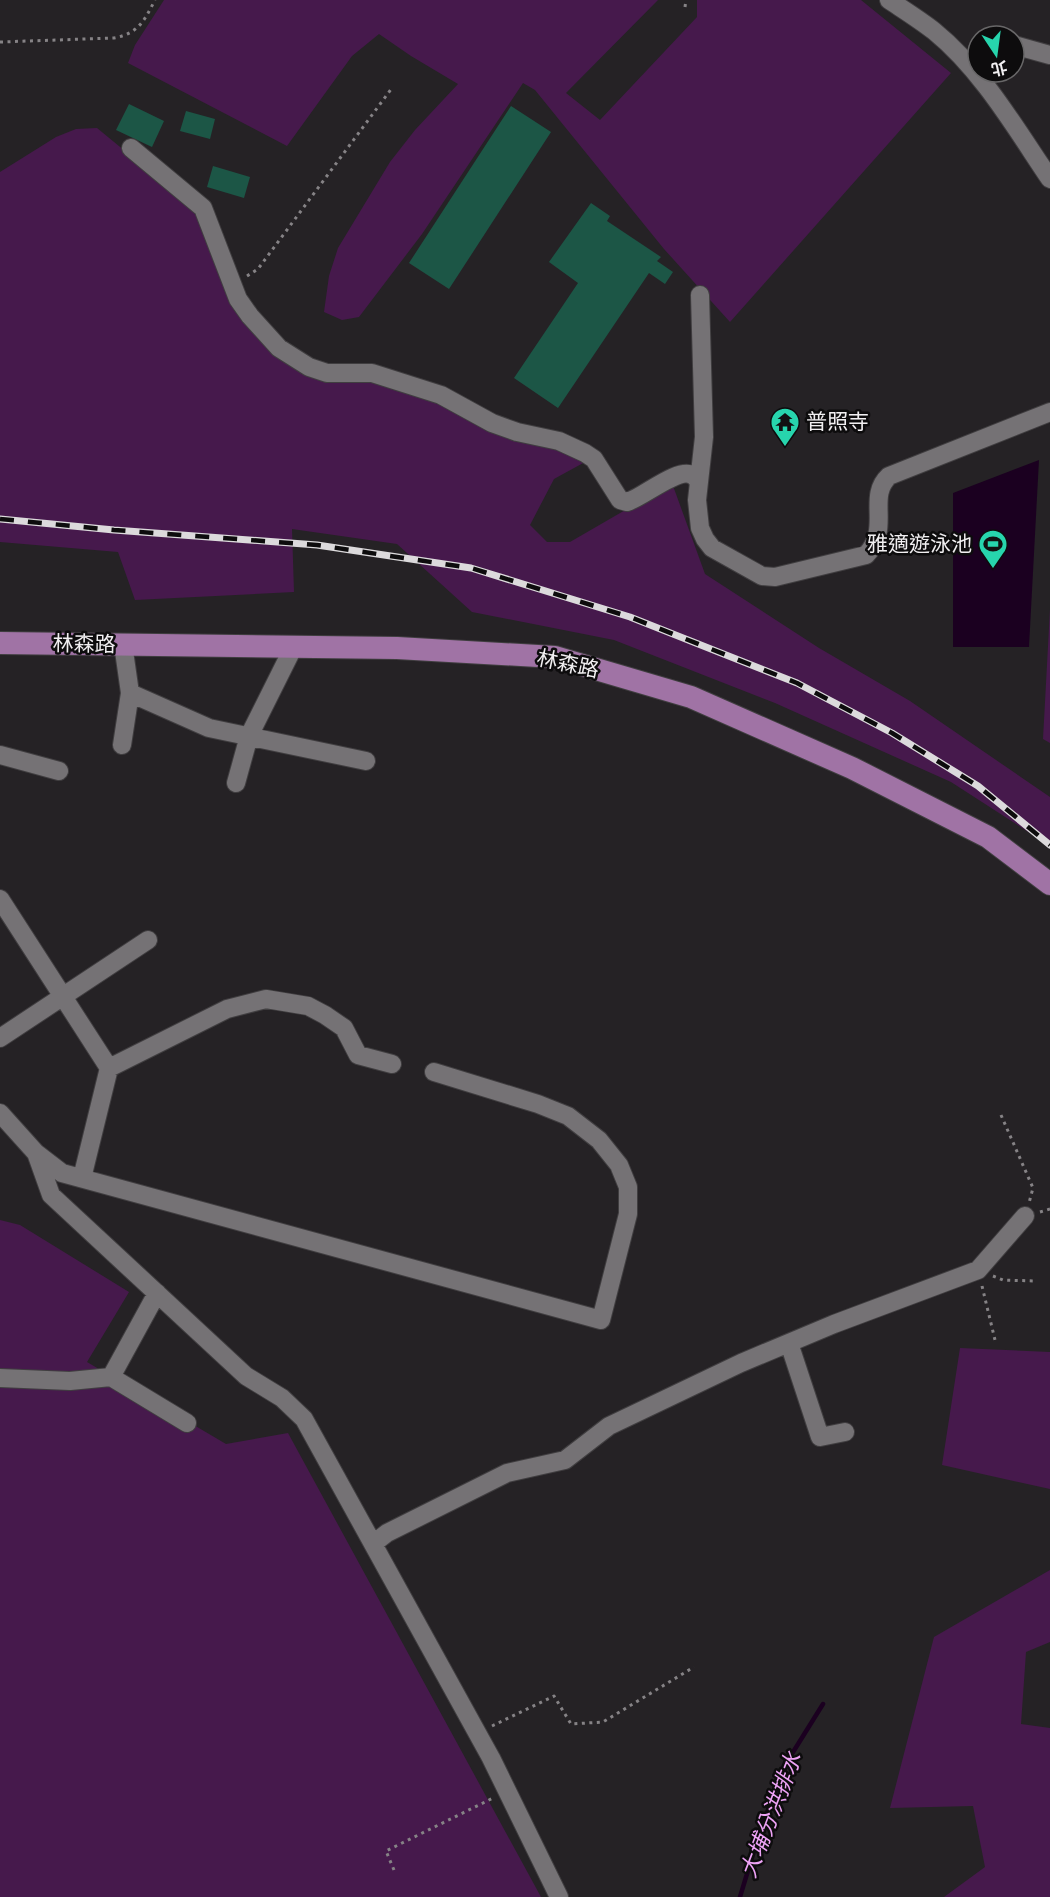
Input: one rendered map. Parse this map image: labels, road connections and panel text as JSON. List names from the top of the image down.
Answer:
{
  "streets": {
    "main road": ["林森路"]
  },
  "water": ["大埔分洪排水"],
  "places": {
    "temple": ["普照寺"],
    "sports": ["雅適遊泳池"]
  },
  "north": "bottom"
}
